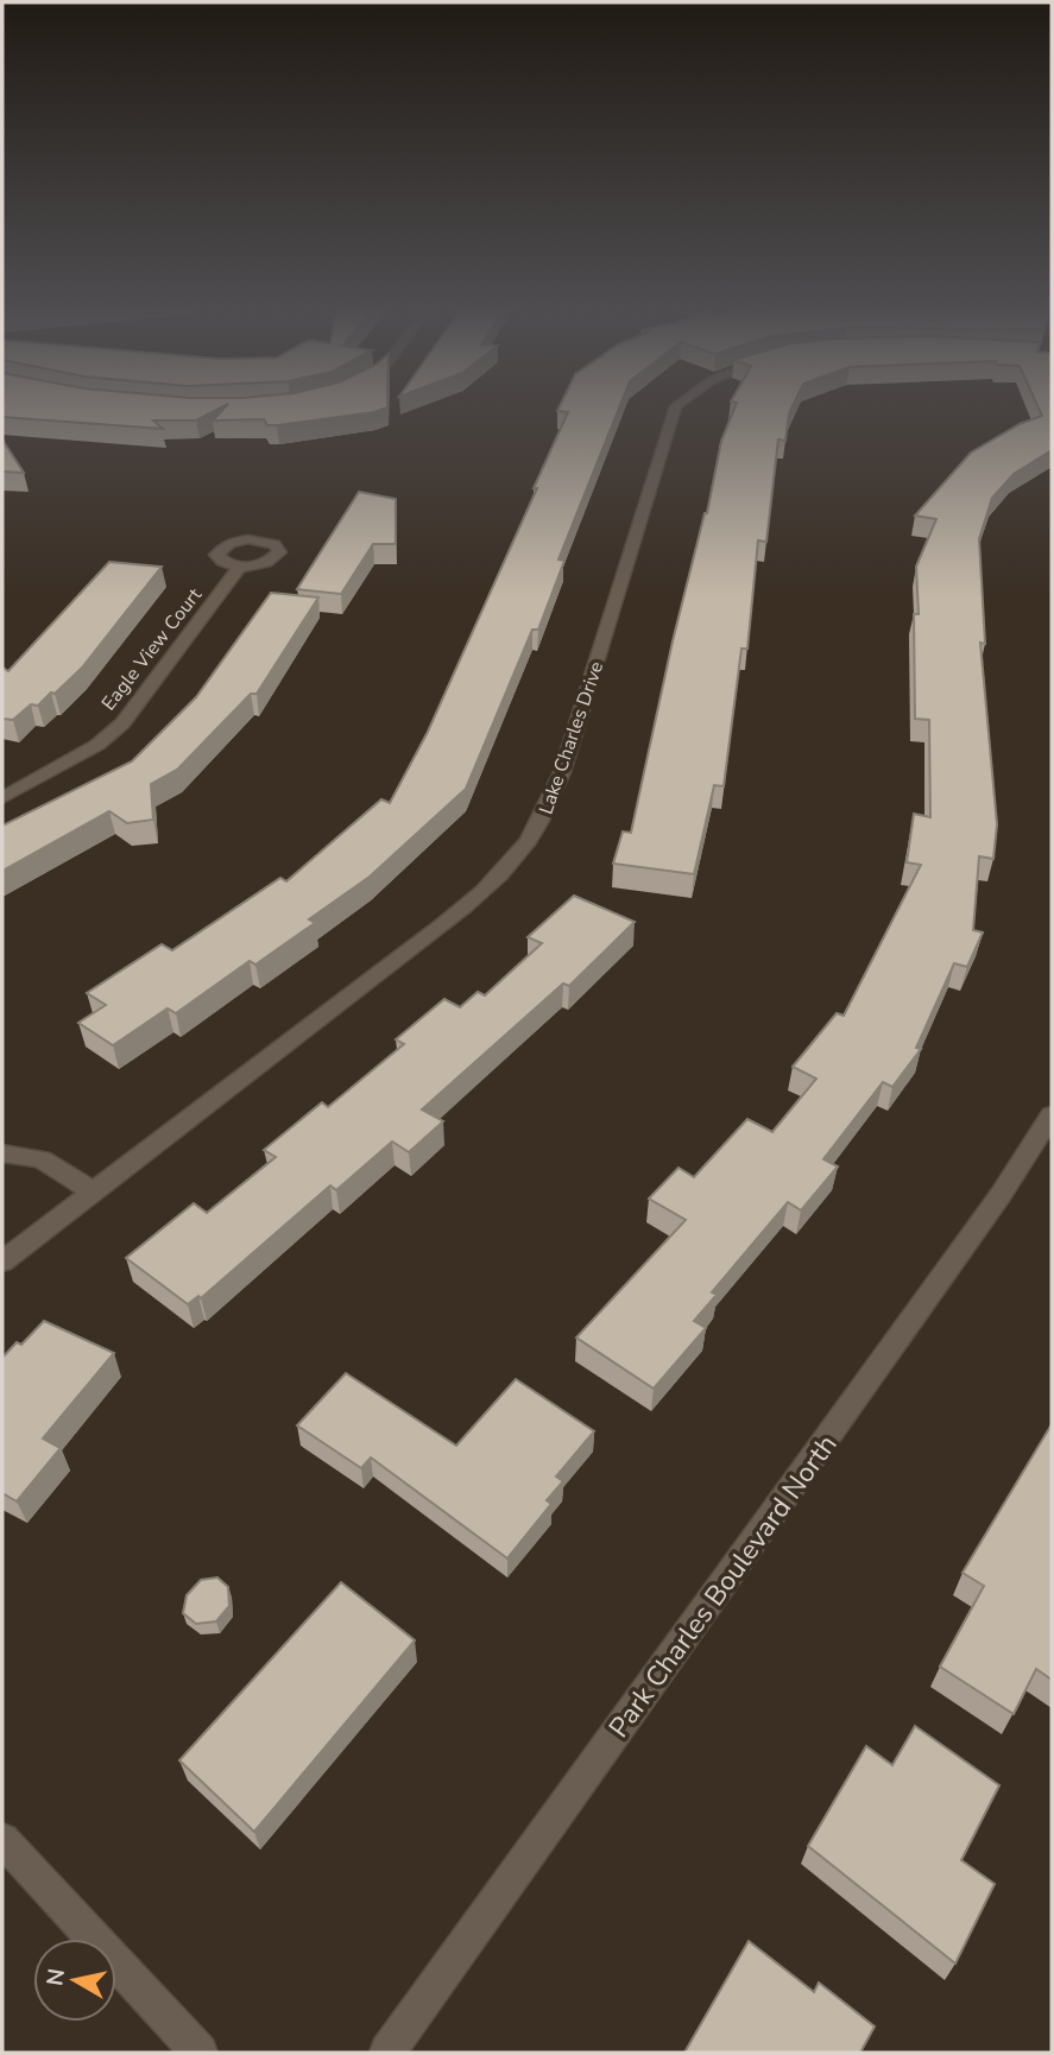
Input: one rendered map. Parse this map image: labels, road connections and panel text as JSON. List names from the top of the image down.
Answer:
{
  "streets": {
    "street": ["Eagle View Court", "Lake Charles Drive", "Park Charles Boulevard North"]
  },
  "north": "left"
}
